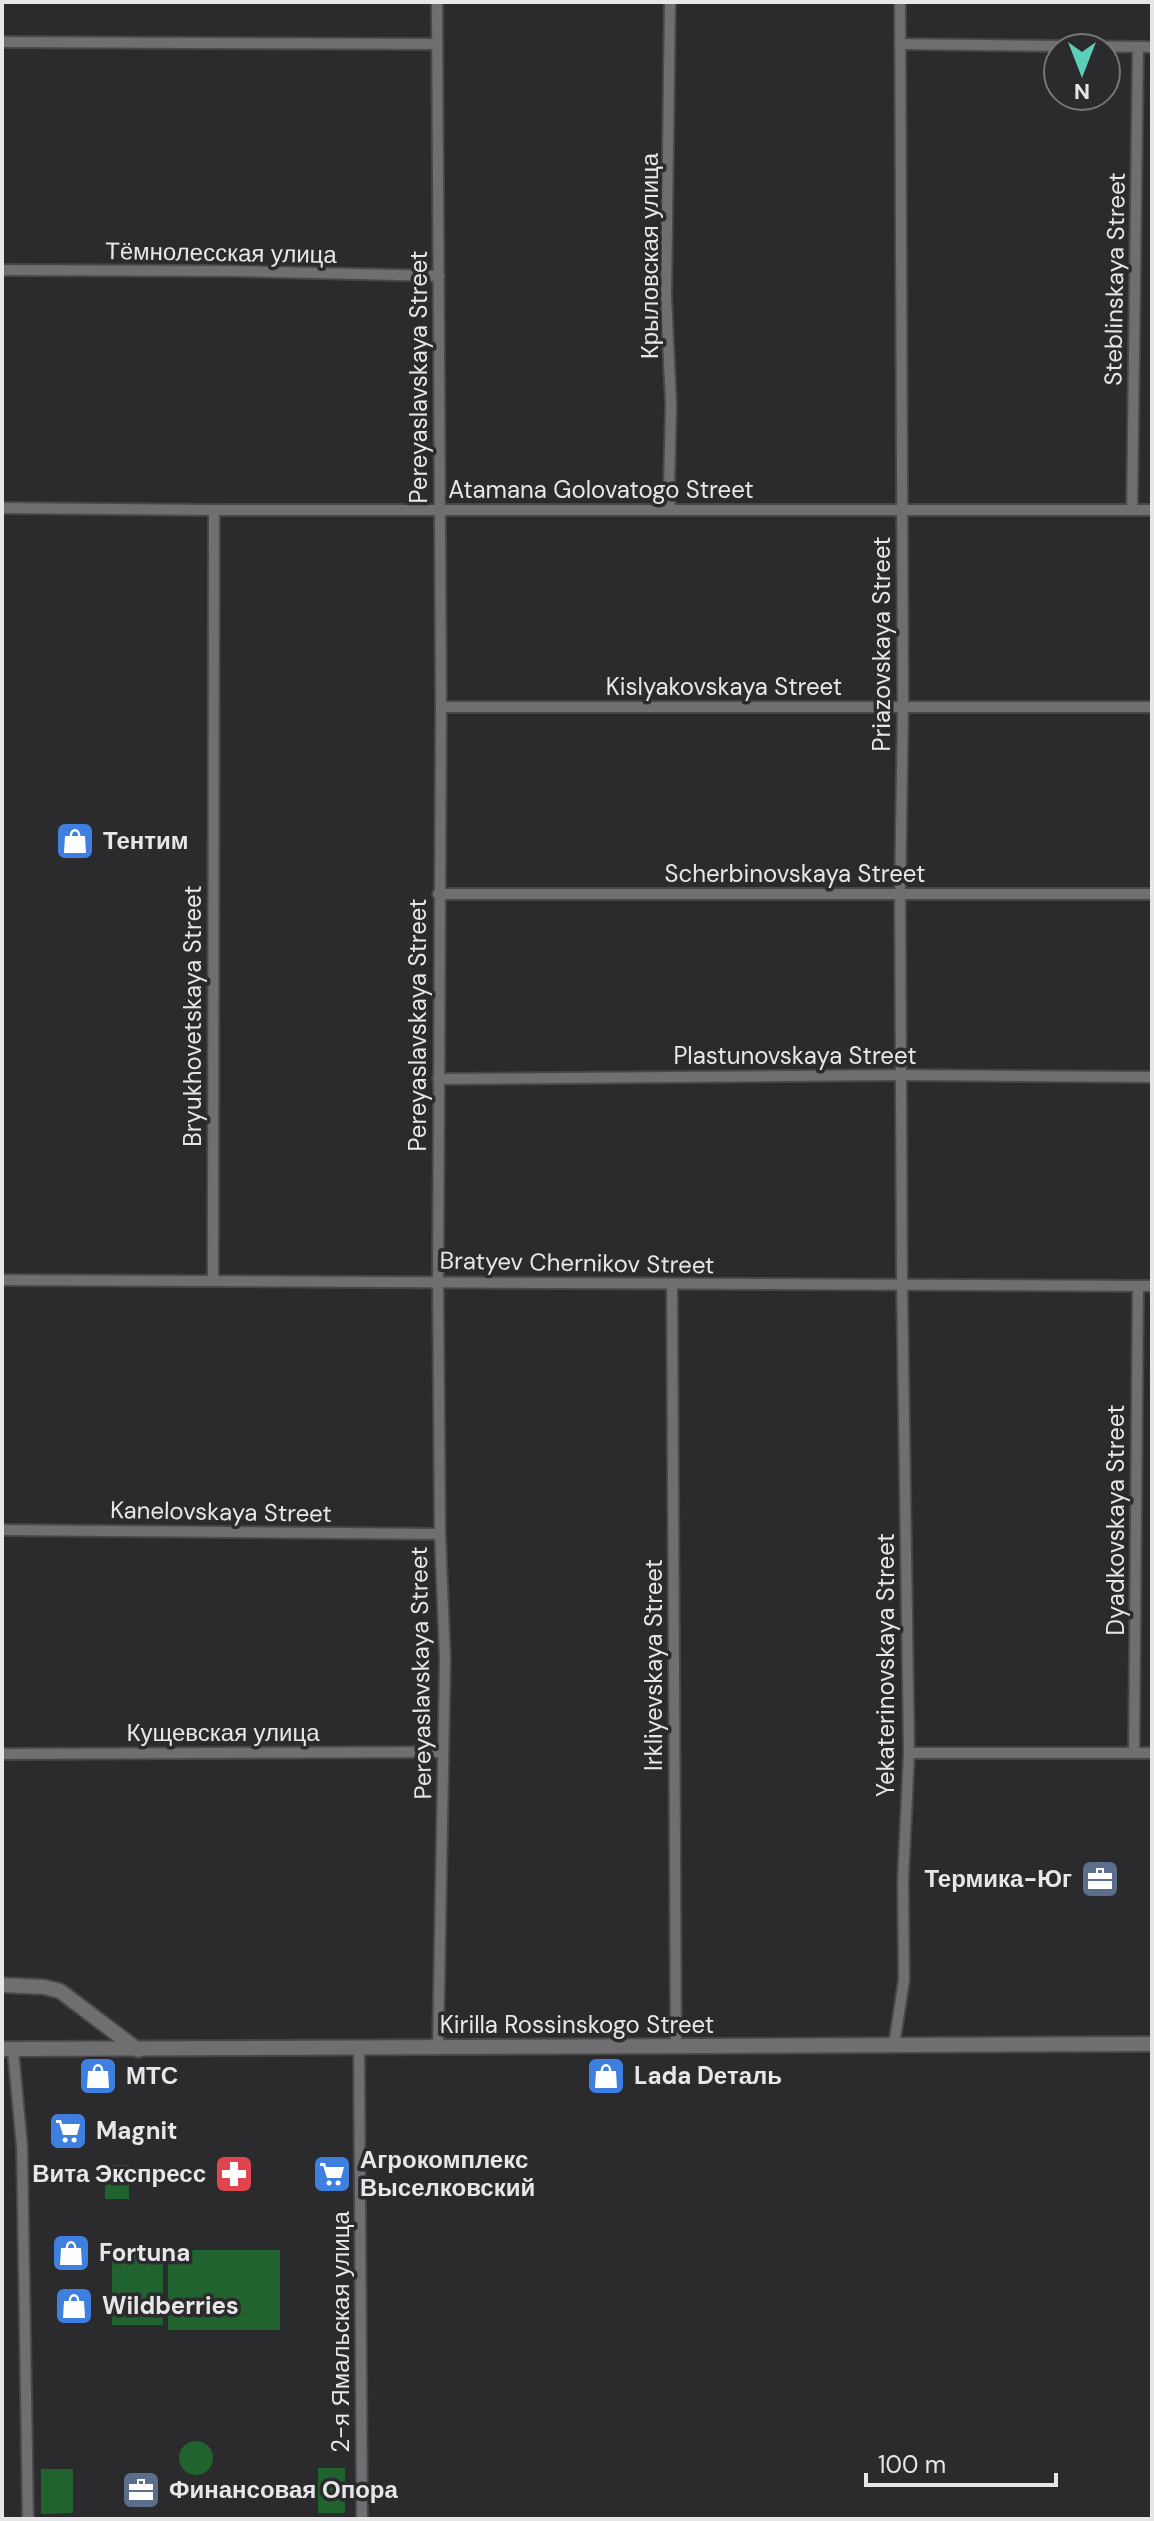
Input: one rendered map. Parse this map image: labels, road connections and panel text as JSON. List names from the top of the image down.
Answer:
{
  "streets": {
    "main road": ["Kirilla Rossinskogo Street"],
    "street": [
      "Тёмнолесская улица",
      "Крыловская улица",
      "Steblinskaya Street",
      "Pereyaslavskaya Street",
      "Atamana Golovatogo Street",
      "Priazovskaya Street",
      "Kislyakovskaya Street",
      "Scherbinovskaya Street",
      "Bryukhovetskaya Street",
      "Plastunovskaya Street",
      "Bratyev Chernikov Street",
      "Kanelovskaya Street",
      "Dyadkovskaya Street",
      "Irkliyevskaya Street",
      "Yekaterinovskaya Street",
      "Кущевская улица",
      "2-я Ямальская улица"
    ]
  },
  "crossings": [
    ["Тёмнолесская улица", "Pereyaslavskaya Street"],
    ["Крыловская улица", "Atamana Golovatogo Street"],
    ["Steblinskaya Street", "Atamana Golovatogo Street"],
    ["Pereyaslavskaya Street", "Atamana Golovatogo Street"],
    ["Pereyaslavskaya Street", "Kislyakovskaya Street"],
    ["Pereyaslavskaya Street", "Scherbinovskaya Street"],
    ["Pereyaslavskaya Street", "Plastunovskaya Street"],
    ["Pereyaslavskaya Street", "Bratyev Chernikov Street"],
    ["Pereyaslavskaya Street", "Kanelovskaya Street"],
    ["Pereyaslavskaya Street", "Кущевская улица"],
    ["Pereyaslavskaya Street", "Kirilla Rossinskogo Street"],
    ["Atamana Golovatogo Street", "Priazovskaya Street"],
    ["Atamana Golovatogo Street", "Bryukhovetskaya Street"],
    ["Priazovskaya Street", "Kislyakovskaya Street"],
    ["Priazovskaya Street", "Scherbinovskaya Street"],
    ["Priazovskaya Street", "Plastunovskaya Street"],
    ["Priazovskaya Street", "Bratyev Chernikov Street"],
    ["Priazovskaya Street", "Yekaterinovskaya Street"],
    ["Bryukhovetskaya Street", "Bratyev Chernikov Street"],
    ["Bratyev Chernikov Street", "Dyadkovskaya Street"],
    ["Bratyev Chernikov Street", "Irkliyevskaya Street"],
    ["Bratyev Chernikov Street", "Yekaterinovskaya Street"],
    ["Irkliyevskaya Street", "Kirilla Rossinskogo Street"],
    ["Yekaterinovskaya Street", "Kirilla Rossinskogo Street"],
    ["Kirilla Rossinskogo Street", "2-я Ямальская улица"]
  ],
  "places": {
    "shop": [
      "Тентим",
      "МТС",
      "Lada Dеталь",
      "Fortuna",
      "Wildberries"
    ],
    "office": ["Термика-Юг", "Финансовая Опора"],
    "supermarket": ["Magnit", "Агрокомплекс Выселковский"],
    "pharmacy": ["Вита Экспресс"]
  },
  "scale_bar": "100 m",
  "north": "bottom"
}
